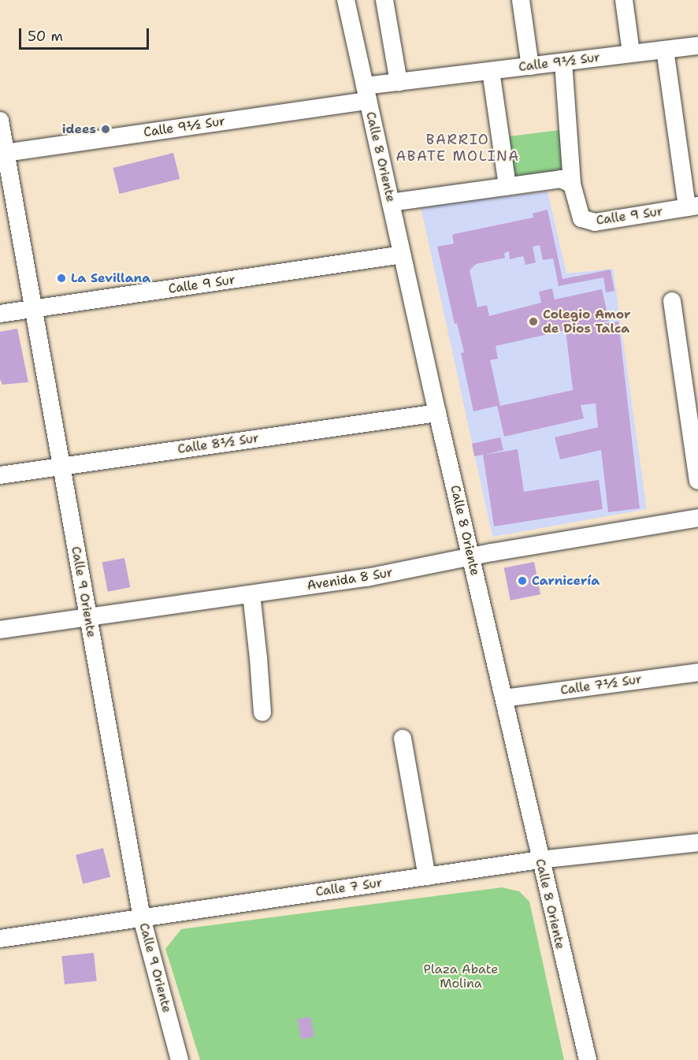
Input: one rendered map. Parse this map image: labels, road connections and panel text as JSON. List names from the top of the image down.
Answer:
{
  "streets": {
    "street": [
      "Calle 9½ Sur",
      "Calle 8 Oriente",
      "Calle 9 Sur",
      "Calle 8½ Sur",
      "Avenida 8 Sur",
      "Calle 9 Oriente",
      "Calle 7½ Sur",
      "Calle 7 Sur"
    ]
  },
  "crossings": [
    ["Calle 9½ Sur", "Calle 8 Oriente"],
    ["Calle 9½ Sur", "Calle 9 Oriente"],
    ["Calle 8 Oriente", "Calle 9 Sur"],
    ["Calle 8 Oriente", "Calle 8½ Sur"],
    ["Calle 8 Oriente", "Avenida 8 Sur"],
    ["Calle 8 Oriente", "Calle 7½ Sur"],
    ["Calle 8 Oriente", "Calle 7 Sur"],
    ["Calle 9 Sur", "Calle 9 Oriente"],
    ["Calle 8½ Sur", "Calle 9 Oriente"],
    ["Avenida 8 Sur", "Calle 9 Oriente"],
    ["Calle 9 Oriente", "Calle 7 Sur"]
  ],
  "districts": ["BARRIO ABATE MOLINA"],
  "parks": ["Plaza Abate Molina"],
  "places": [
    "idees",
    "La Sevillana",
    "Colegio Amor de Dios Talca",
    "Carnicería"
  ],
  "scale_bar": "50 m"
}
